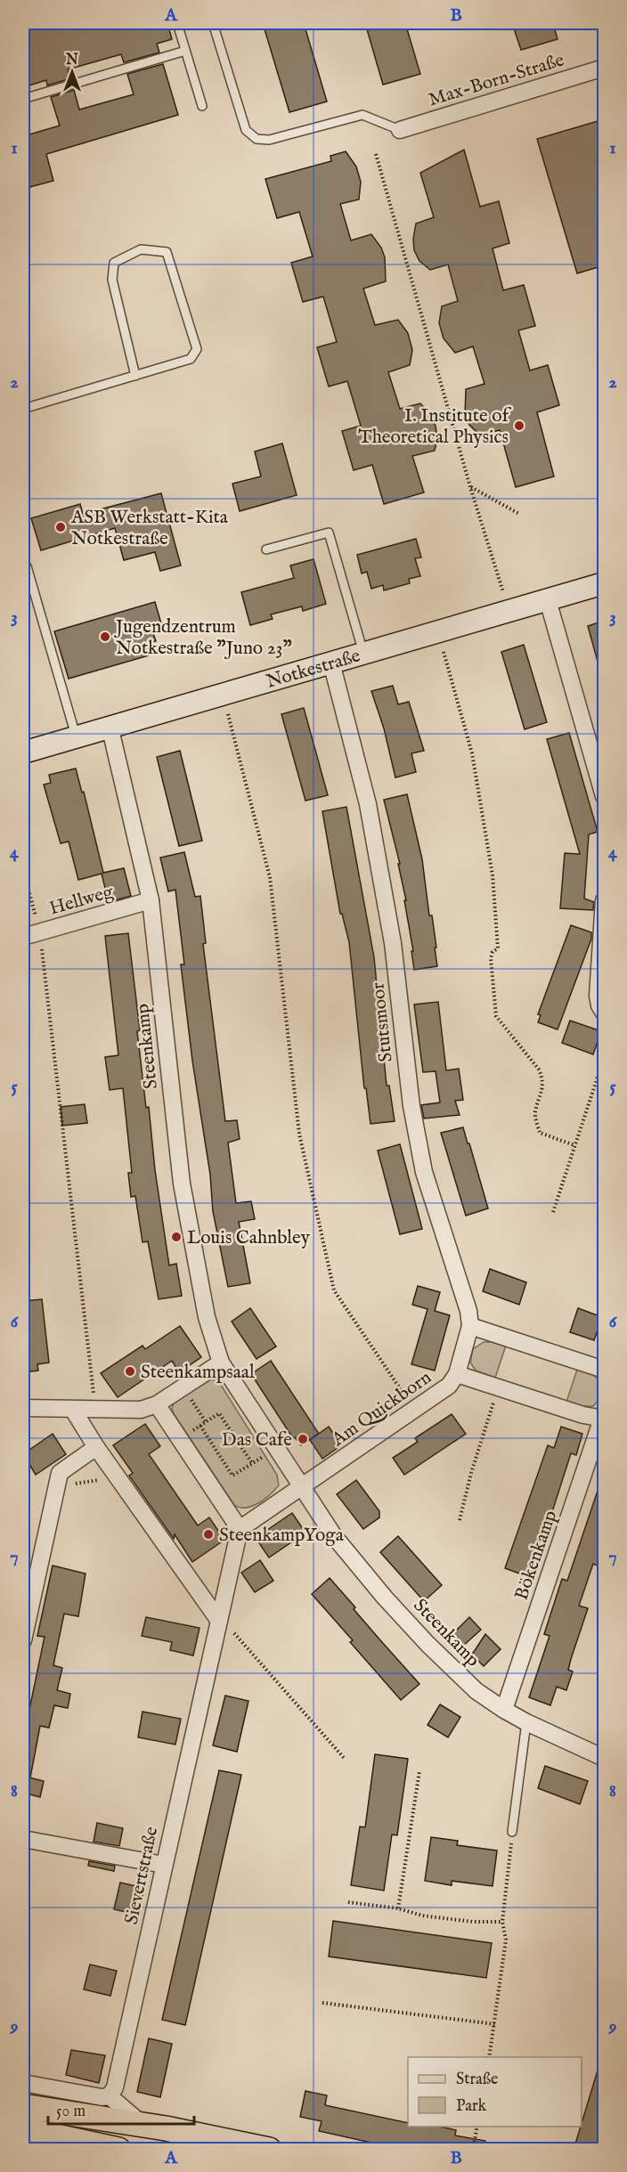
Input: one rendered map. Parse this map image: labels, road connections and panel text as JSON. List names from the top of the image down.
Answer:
{
  "streets": {
    "street": [
      "Max-Born-Straße",
      "Notkestraße",
      "Hellweg",
      "Stutsmoor",
      "Steenkamp",
      "Am Quickborn",
      "Bökenkamp",
      "Sievertstraße"
    ]
  },
  "crossings": [
    ["Notkestraße", "Stutsmoor"],
    ["Notkestraße", "Steenkamp"],
    ["Hellweg", "Steenkamp"],
    ["Stutsmoor", "Am Quickborn"],
    ["Steenkamp", "Am Quickborn"],
    ["Steenkamp", "Bökenkamp"],
    ["Am Quickborn", "Bökenkamp"]
  ],
  "places": [
    "I. Institute of Theoretical Physics",
    "ASB Werkstatt-Kita Notkestraße",
    "Jugendzentrum Notkestraße \"Juno 23\"",
    "Louis Cahnbley",
    "Steenkampsaal",
    "Das Cafe",
    "SteenkampYoga"
  ],
  "legend": ["Straße", "Park"],
  "scale_bar": "50 m",
  "north": "top",
  "grid": {
    "columns": ["A", "B"],
    "rows": [
      "1",
      "2",
      "3",
      "4",
      "5",
      "6",
      "7",
      "8",
      "9"
    ]
  }
}
